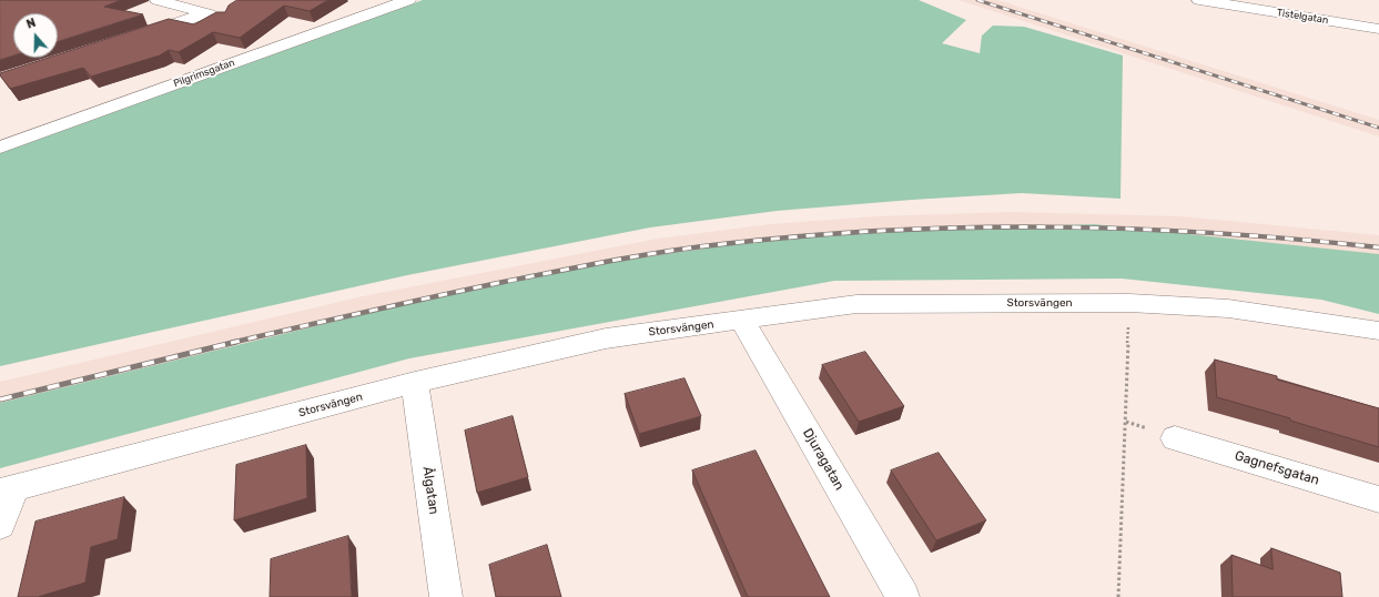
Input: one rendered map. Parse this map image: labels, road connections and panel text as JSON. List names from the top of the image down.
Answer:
{
  "streets": {
    "street": [
      "Tistelgatan",
      "Pilgrimsgatan",
      "Storsvängen",
      "Djuragatan",
      "Gagnefsgatan",
      "Ålgatan"
    ]
  },
  "crossings": [
    ["Storsvängen", "Djuragatan"],
    ["Storsvängen", "Ålgatan"]
  ],
  "north": "top"
}
